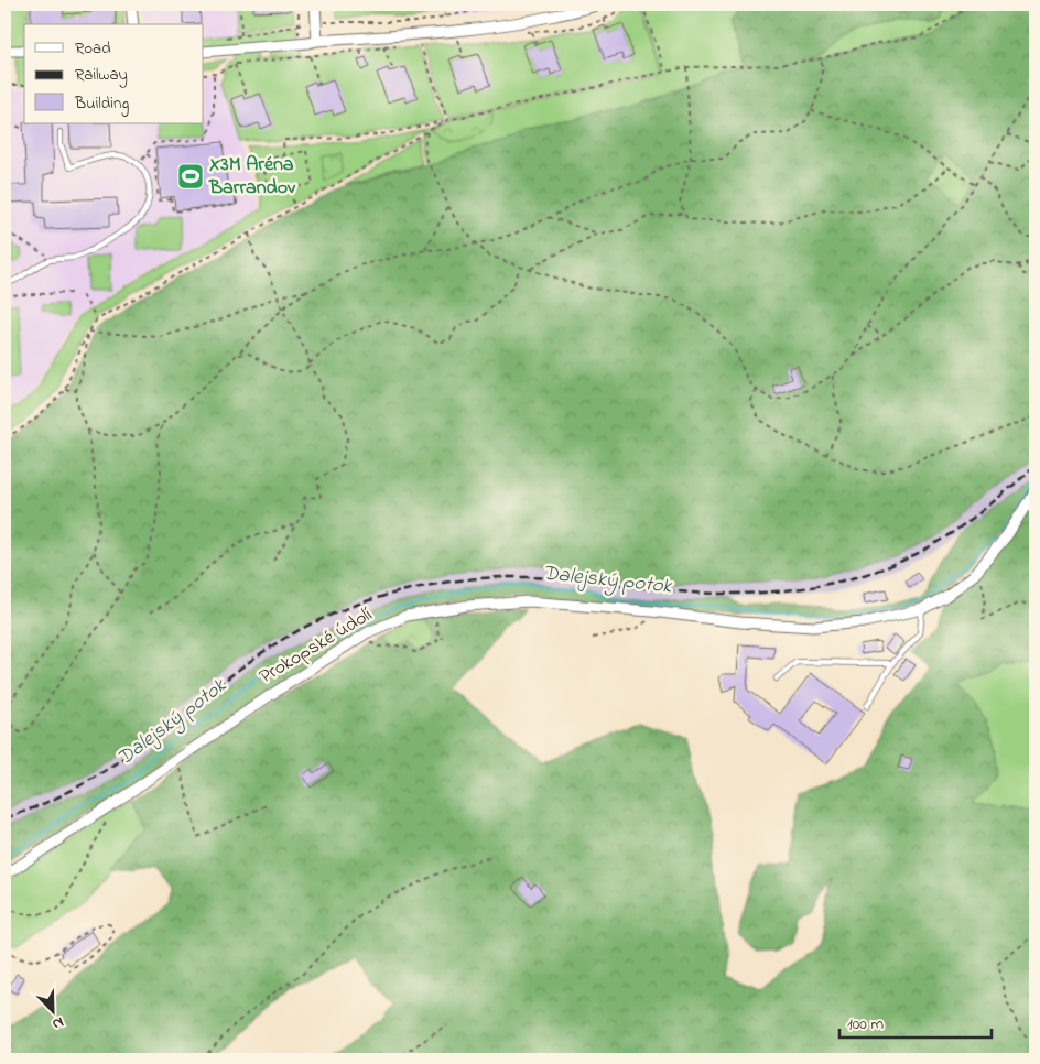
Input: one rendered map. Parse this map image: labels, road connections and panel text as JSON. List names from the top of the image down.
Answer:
{
  "streets": {
    "street": ["Prokopské údolí"]
  },
  "water": ["Dalejský potok"],
  "places": {
    "sports": ["X3M Aréna Barrandov"]
  },
  "legend": ["Road", "Railway", "Building"],
  "scale_bar": "100 m",
  "north": "bottom right"
}
